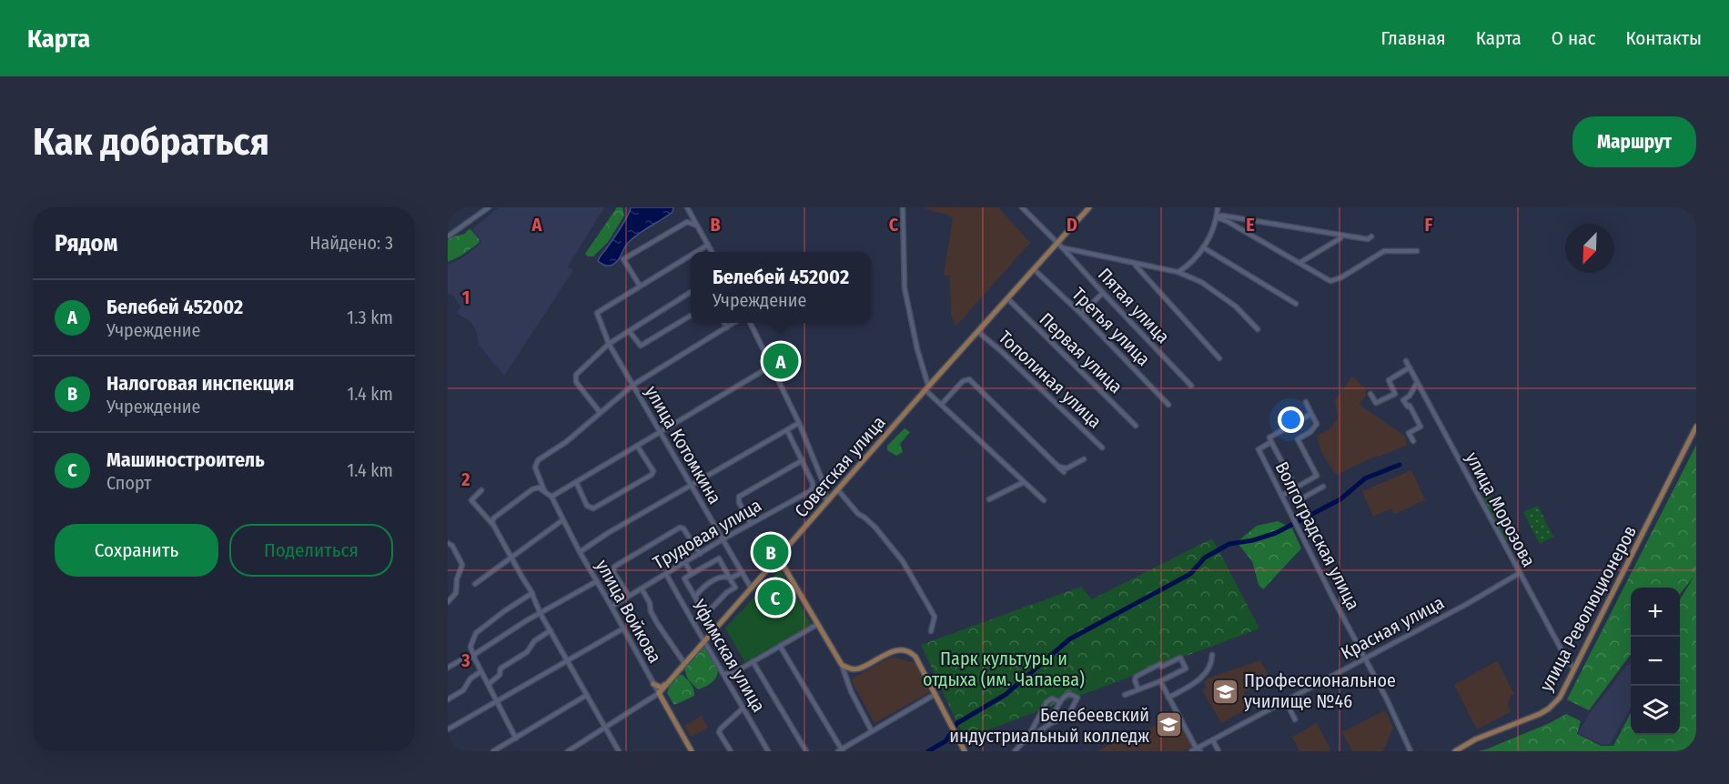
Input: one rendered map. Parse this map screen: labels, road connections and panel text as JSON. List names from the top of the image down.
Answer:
{
  "streets": {
    "main road": ["Советская улица", "улица Революционеров", "улица Войкова"],
    "street": [
      "Пятая улица",
      "Третья улица",
      "Первая улица",
      "Тополиная улица",
      "улица Котомкина",
      "улица Морозова",
      "Трудовая улица",
      "Волгоградская улица",
      "Красная улица",
      "Уфимская улица"
    ]
  },
  "crossings": [
    ["Пятая улица", "Советская улица"],
    ["Третья улица", "Советская улица"],
    ["Первая улица", "Советская улица"],
    ["Тополиная улица", "Советская улица"],
    ["улица Котомкина", "Советская улица"],
    ["улица Котомкина", "Трудовая улица"],
    ["Советская улица", "улица Войкова"],
    ["Советская улица", "Уфимская улица"],
    ["улица Морозова", "улица Революционеров"],
    ["улица Морозова", "Красная улица"],
    ["Трудовая улица", "улица Войкова"],
    ["Трудовая улица", "Уфимская улица"],
    ["Волгоградская улица", "Красная улица"]
  ],
  "parks": ["Парк культуры и отдыха (им. Чапаева)"],
  "places": {
    "school or university": ["Профессиональное училище №46", "Белебеевский индустриальный колледж"]
  },
  "north": "bottom left",
  "page": {
    "header": "Карта",
    "nav": [
      "Главная",
      "Карта",
      "О нас",
      "Контакты"
    ],
    "buttons": [
      "Маршрут",
      ["Сохранить", "Поделиться"]
    ],
    "title": "Как добраться",
    "heading": ["Рядом", "Найдено: 3"],
    "popup": ["Белебей 452002", "Учреждение"],
    "list": [
      {
        "mark": "A",
        "name": "Белебей 452002",
        "note": "Учреждение",
        "value": "1.3 km"
      },
      {
        "mark": "B",
        "name": "Налоговая инспекция",
        "note": "Учреждение",
        "value": "1.4 km"
      },
      {
        "mark": "C",
        "name": "Машиностроитель",
        "note": "Спорт",
        "value": "1.4 km"
      }
    ],
    "pins": ["A", "B", "C"],
    "map_buttons": ["+", "−"]
  },
  "grid": {
    "columns": [
      "A",
      "B",
      "C",
      "D",
      "E",
      "F"
    ],
    "rows": ["1", "2", "3"]
  }
}
